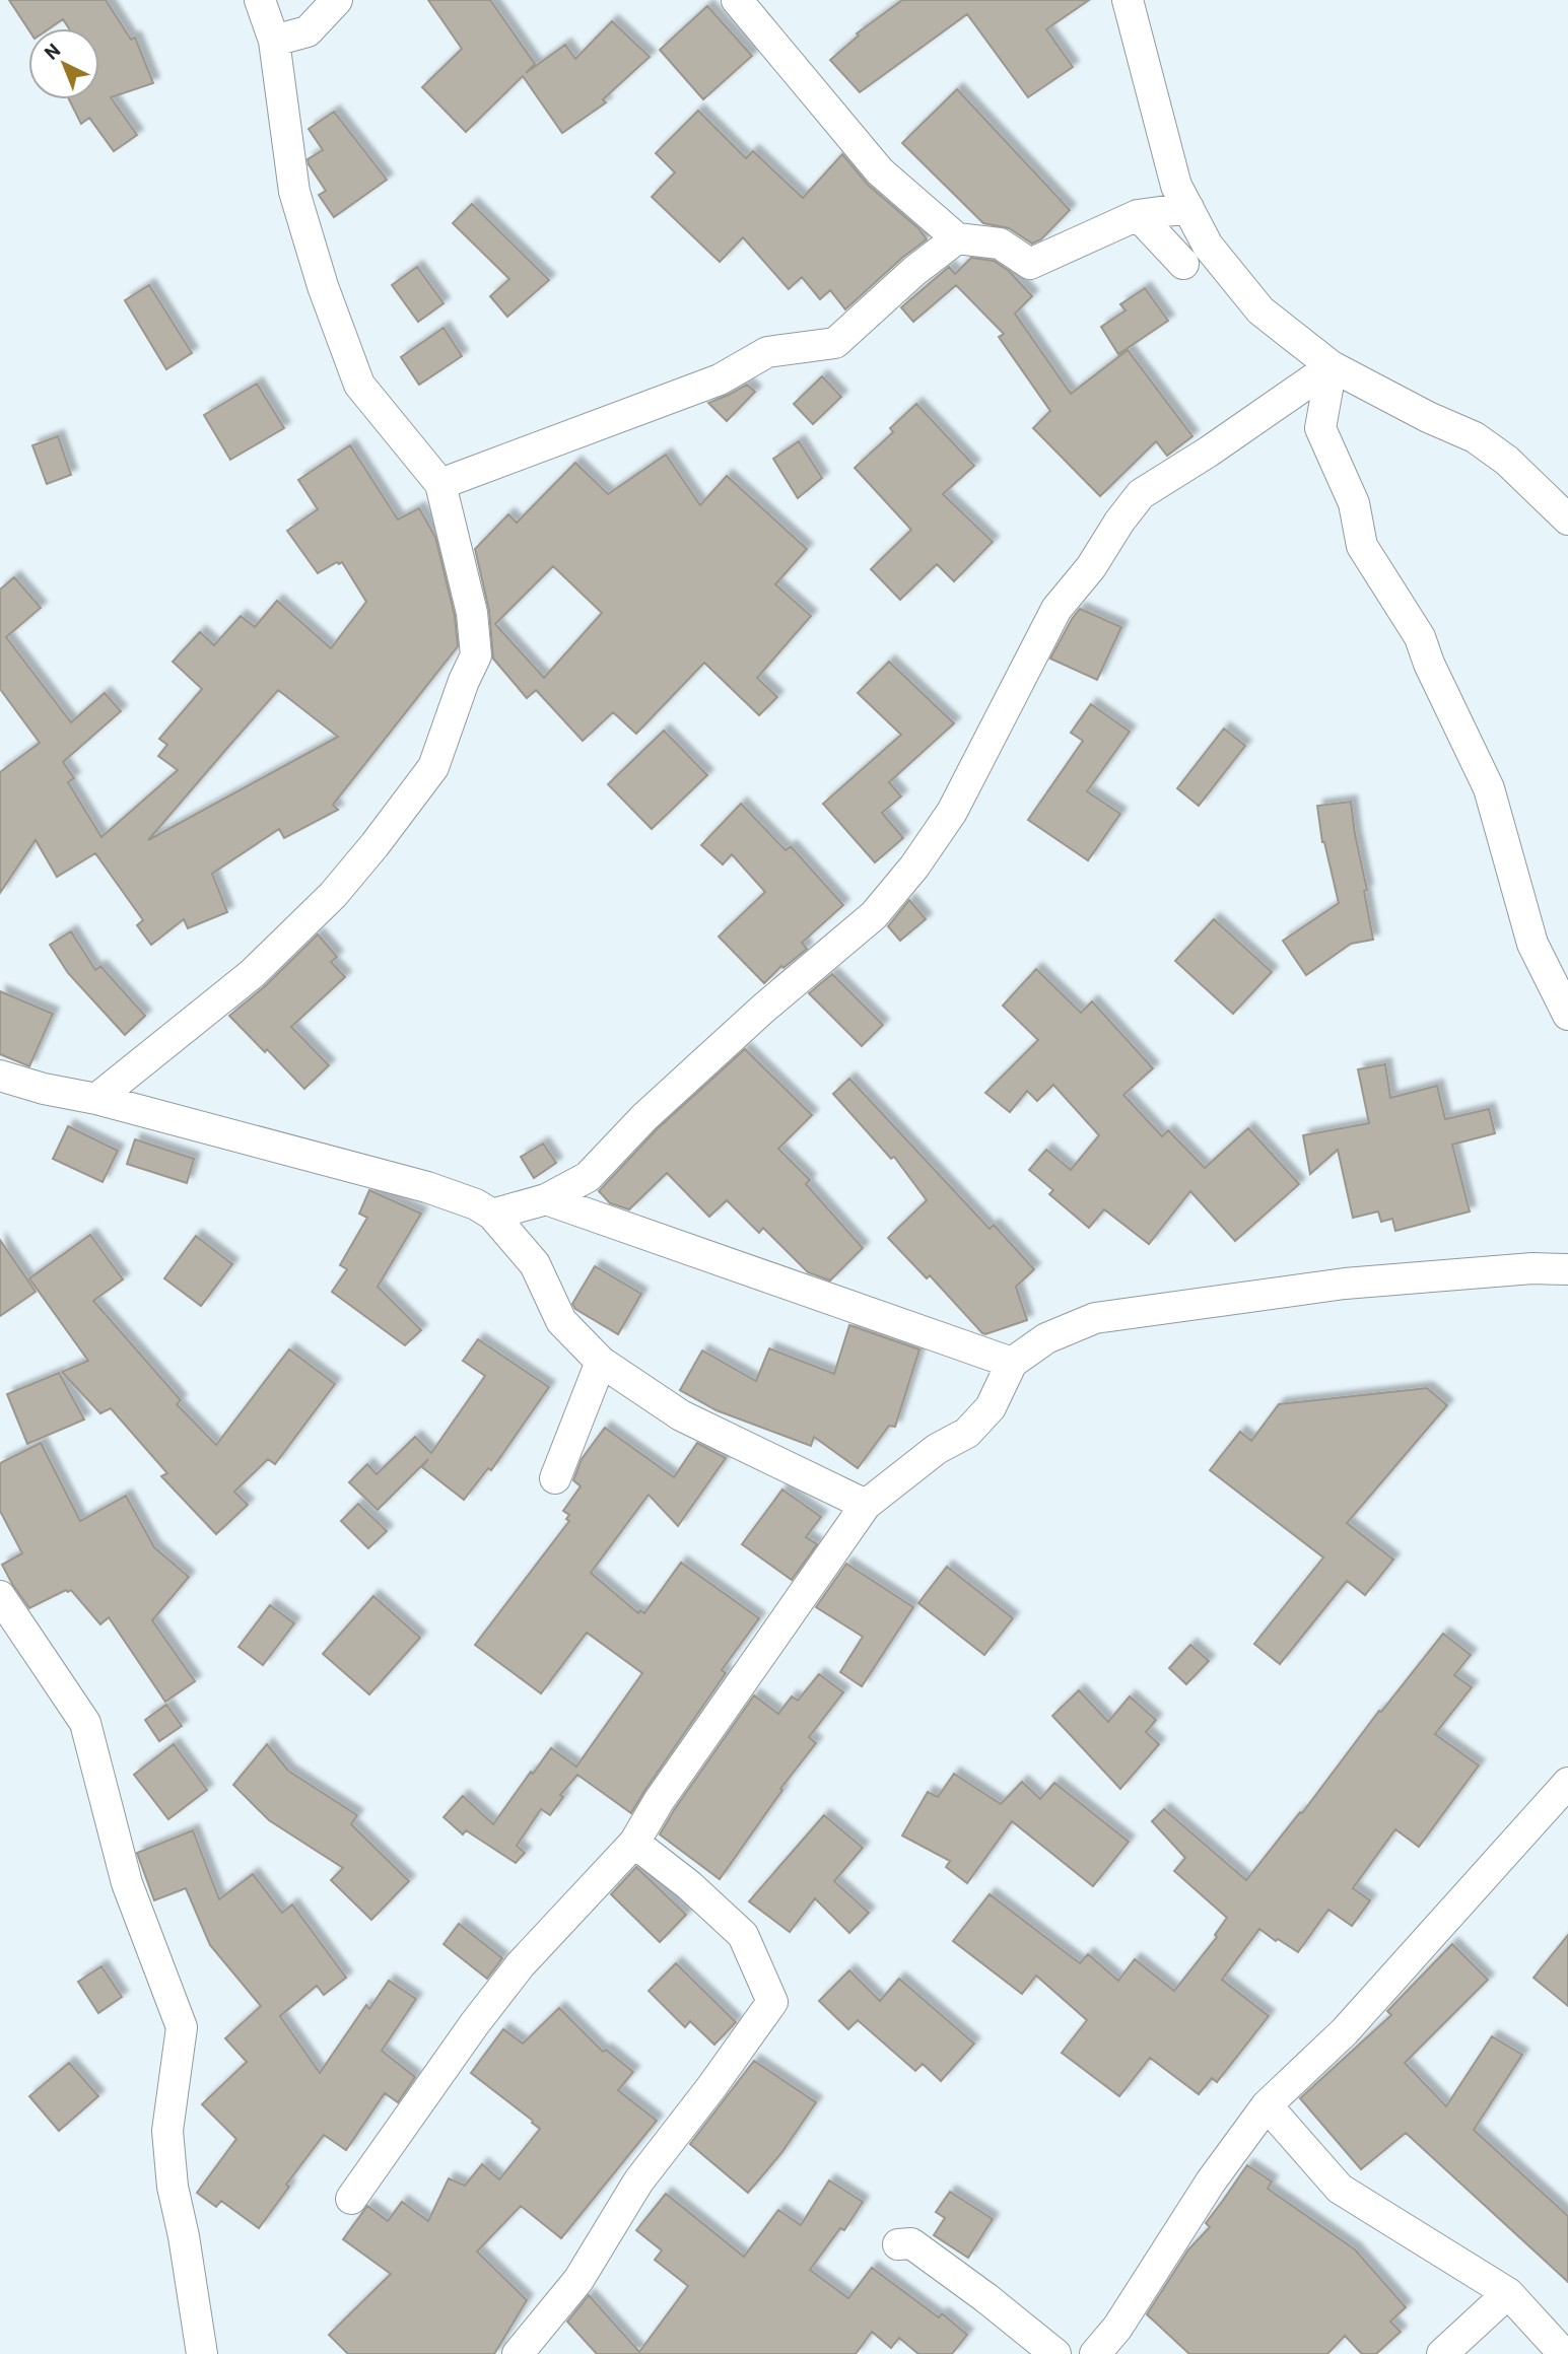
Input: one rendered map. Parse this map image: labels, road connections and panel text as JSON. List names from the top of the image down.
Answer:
{
  "north": "top left"
}
